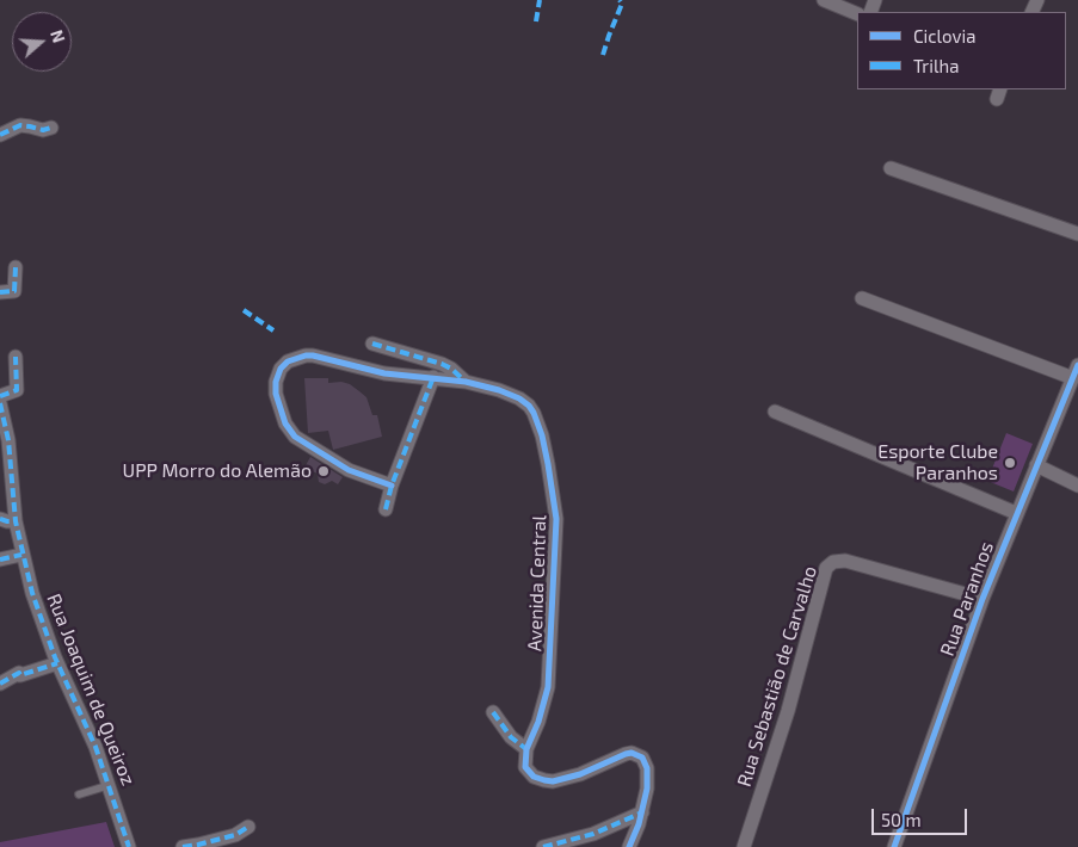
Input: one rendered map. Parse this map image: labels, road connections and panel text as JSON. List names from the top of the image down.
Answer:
{
  "streets": {
    "street": [
      "Avenida Central",
      "Rua Paranhos",
      "Rua Sebastião de Carvalho",
      "Rua Joaquim de Queiroz"
    ]
  },
  "crossings": [
    ["Rua Paranhos", "Rua Sebastião de Carvalho"]
  ],
  "places": ["Esporte Clube Paranhos", "UPP Morro do Alemão"],
  "legend": ["Ciclovia", "Trilha"],
  "scale_bar": "50 m",
  "north": "right"
}
